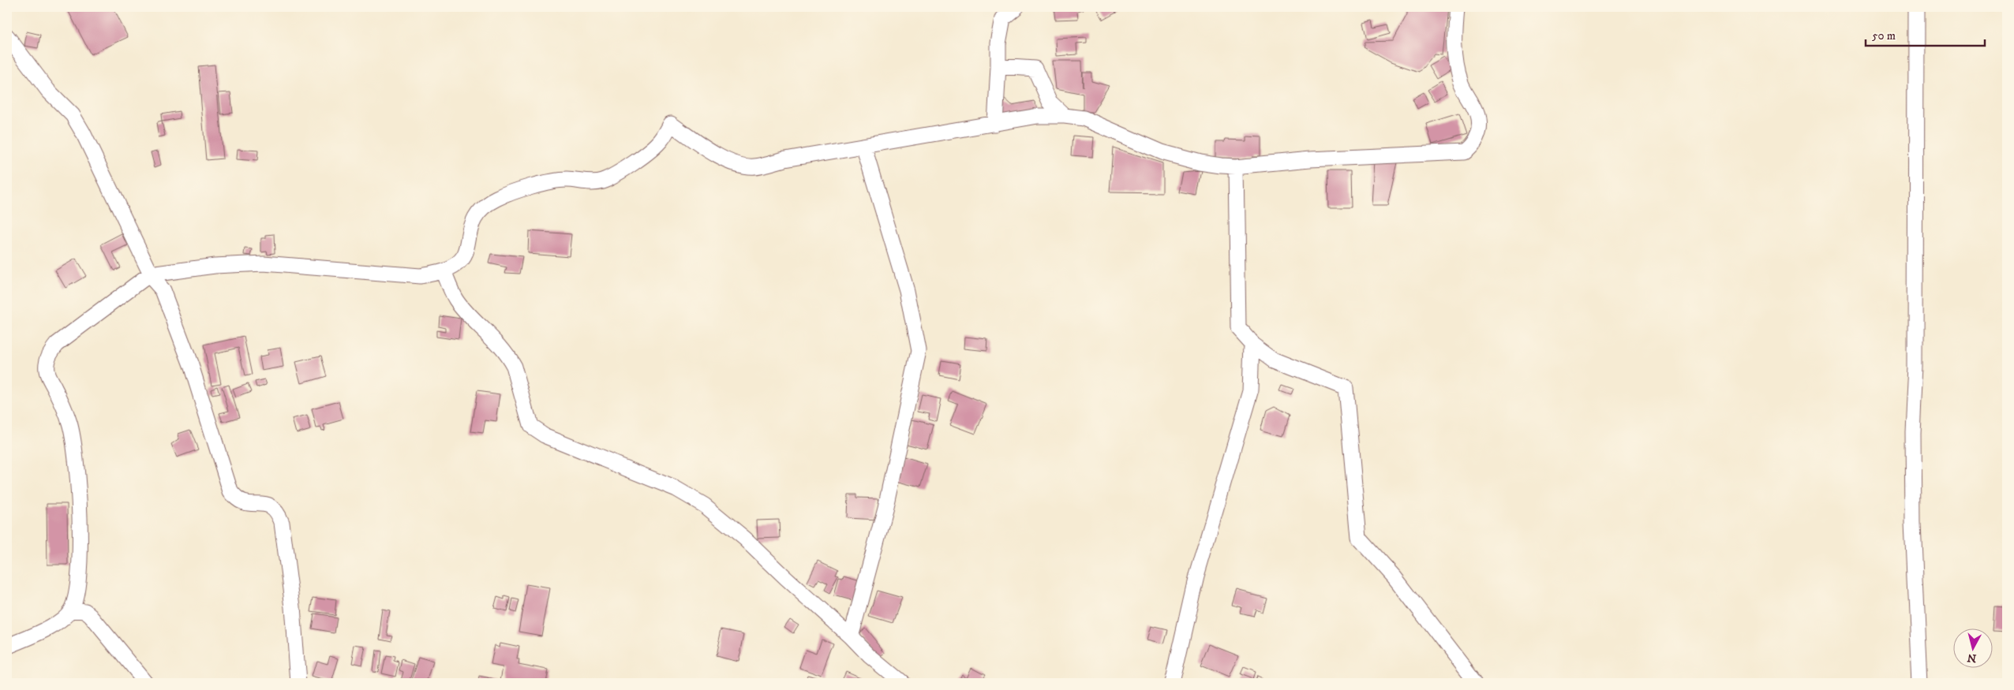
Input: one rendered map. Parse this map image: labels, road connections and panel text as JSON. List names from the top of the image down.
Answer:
{
  "scale_bar": "50 m",
  "north": "bottom"
}
